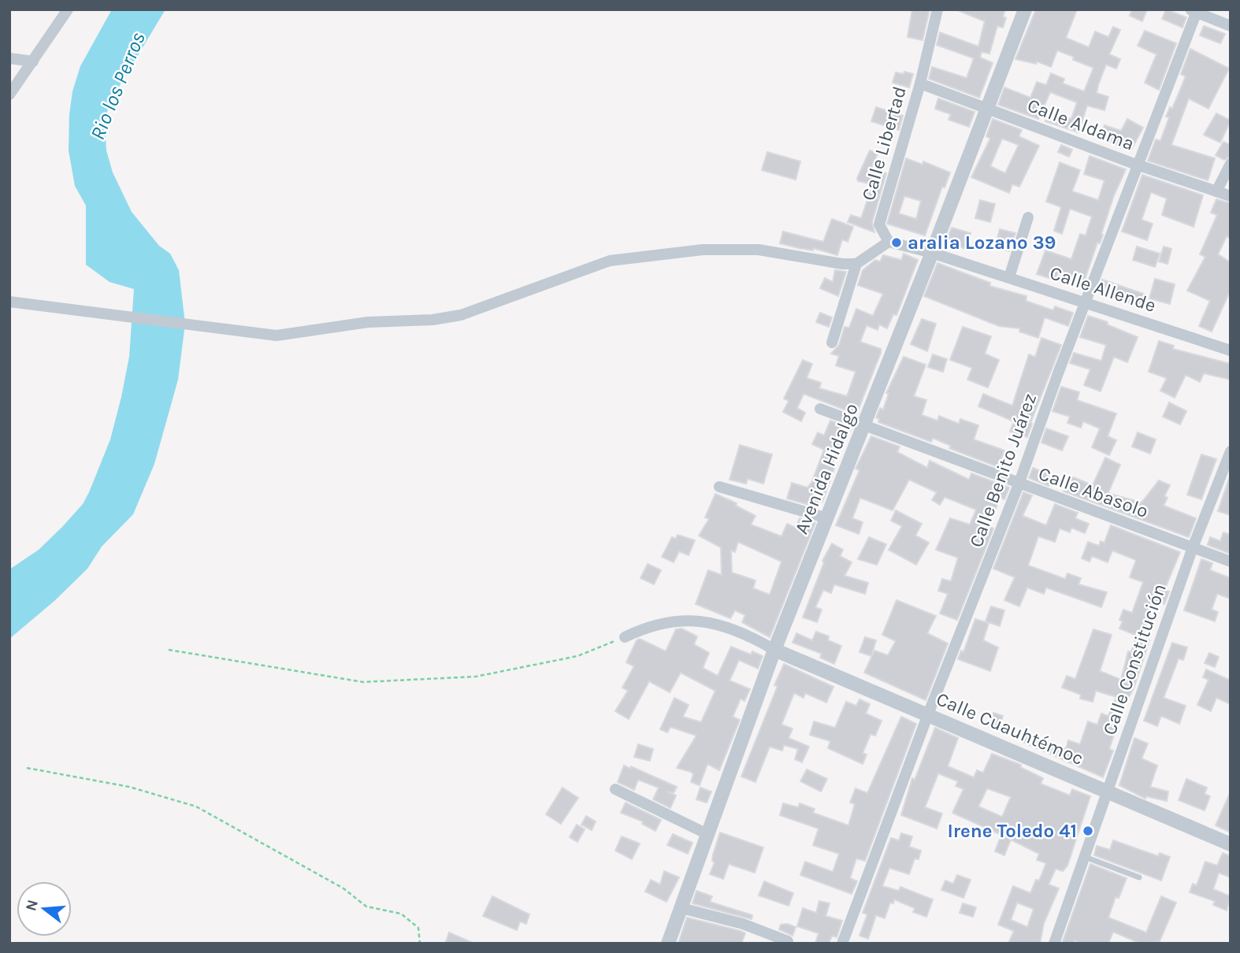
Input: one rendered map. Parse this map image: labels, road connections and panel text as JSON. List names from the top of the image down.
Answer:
{
  "streets": {
    "street": [
      "Calle Aldama",
      "Calle Libertad",
      "Calle Allende",
      "Avenida Hidalgo",
      "Calle Benito Juárez",
      "Calle Abasolo",
      "Calle Constitución",
      "Calle Cuauhtémoc"
    ]
  },
  "crossings": [
    ["Calle Aldama", "Calle Libertad"],
    ["Calle Aldama", "Avenida Hidalgo"],
    ["Calle Aldama", "Calle Benito Juárez"],
    ["Calle Allende", "Avenida Hidalgo"],
    ["Calle Allende", "Calle Benito Juárez"],
    ["Avenida Hidalgo", "Calle Abasolo"],
    ["Avenida Hidalgo", "Calle Cuauhtémoc"],
    ["Calle Benito Juárez", "Calle Abasolo"],
    ["Calle Benito Juárez", "Calle Cuauhtémoc"],
    ["Calle Abasolo", "Calle Constitución"],
    ["Calle Constitución", "Calle Cuauhtémoc"]
  ],
  "water": ["Rio los Perros"],
  "places": ["aralia Lozano 39", "Irene Toledo 41"],
  "north": "left"
}
